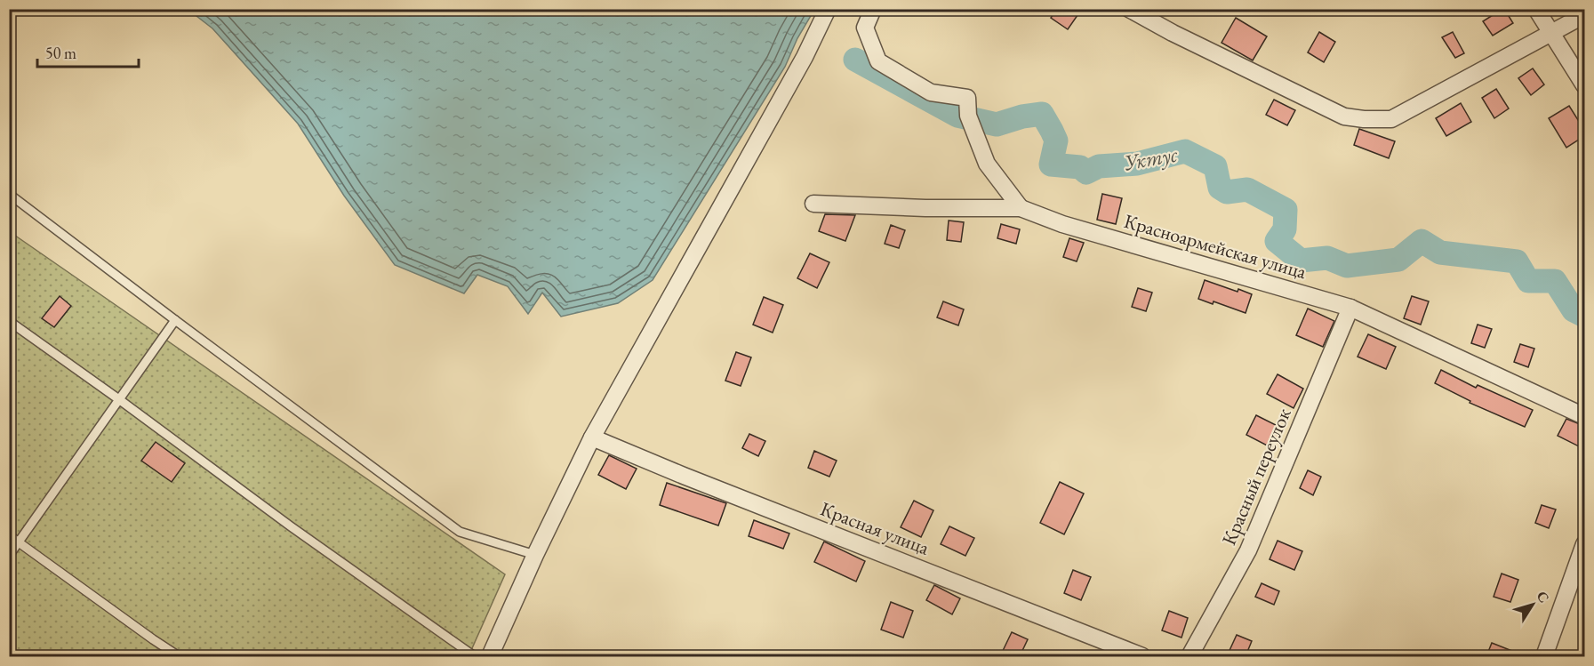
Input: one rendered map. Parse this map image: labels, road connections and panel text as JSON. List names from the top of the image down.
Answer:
{
  "streets": {
    "street": ["Красноармейская улица", "Красный переулок", "Красная улица"]
  },
  "crossings": [
    ["Красноармейская улица", "Красный переулок"]
  ],
  "water": ["Уктус"],
  "scale_bar": "50 m",
  "north": "top right"
}
